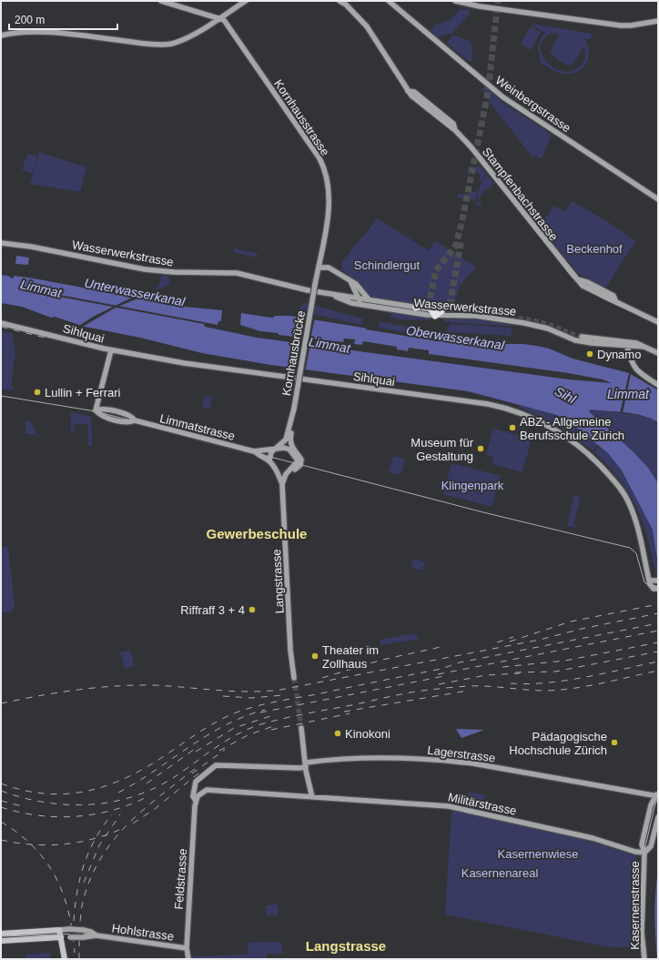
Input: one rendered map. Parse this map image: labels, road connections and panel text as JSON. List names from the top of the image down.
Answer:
{
  "streets": {
    "main road": ["Hohlstrasse"],
    "street": [
      "Weinbergstrasse",
      "Kornhausstrasse",
      "Stampfenbachstrasse",
      "Wasserwerkstrasse",
      "Sihlquai",
      "Kornhausbrücke",
      "Limmatstrasse",
      "Langstrasse",
      "Lagerstrasse",
      "Militärstrasse",
      "Feldstrasse",
      "Kasernenstrasse"
    ]
  },
  "crossings": [
    ["Kornhausstrasse", "Kornhausbrücke"],
    ["Sihlquai", "Limmatstrasse"],
    ["Lagerstrasse", "Militärstrasse"],
    ["Lagerstrasse", "Feldstrasse"],
    ["Lagerstrasse", "Kasernenstrasse"],
    ["Militärstrasse", "Feldstrasse"],
    ["Militärstrasse", "Kasernenstrasse"],
    ["Feldstrasse", "Hohlstrasse"]
  ],
  "districts": ["Gewerbeschule", "Langstrasse"],
  "water": [
    "Limmat",
    "Unterwasserkanal",
    "Oberwasserkanal",
    "Sihl"
  ],
  "parks": [
    "Beckenhof",
    "Schindlergut",
    "Klingenpark",
    "Kasernenwiese",
    "Kasernenareal"
  ],
  "places": [
    "Dynamo",
    "Lullin + Ferrari",
    "ABZ - Allgemeine Berufsschule Zürich",
    "Museum für Gestaltung",
    "Riffraff 3 + 4",
    "Theater im Zollhaus",
    "Kinokoni",
    "Pädagogische Hochschule Zürich"
  ],
  "scale_bar": "200 m"
}
